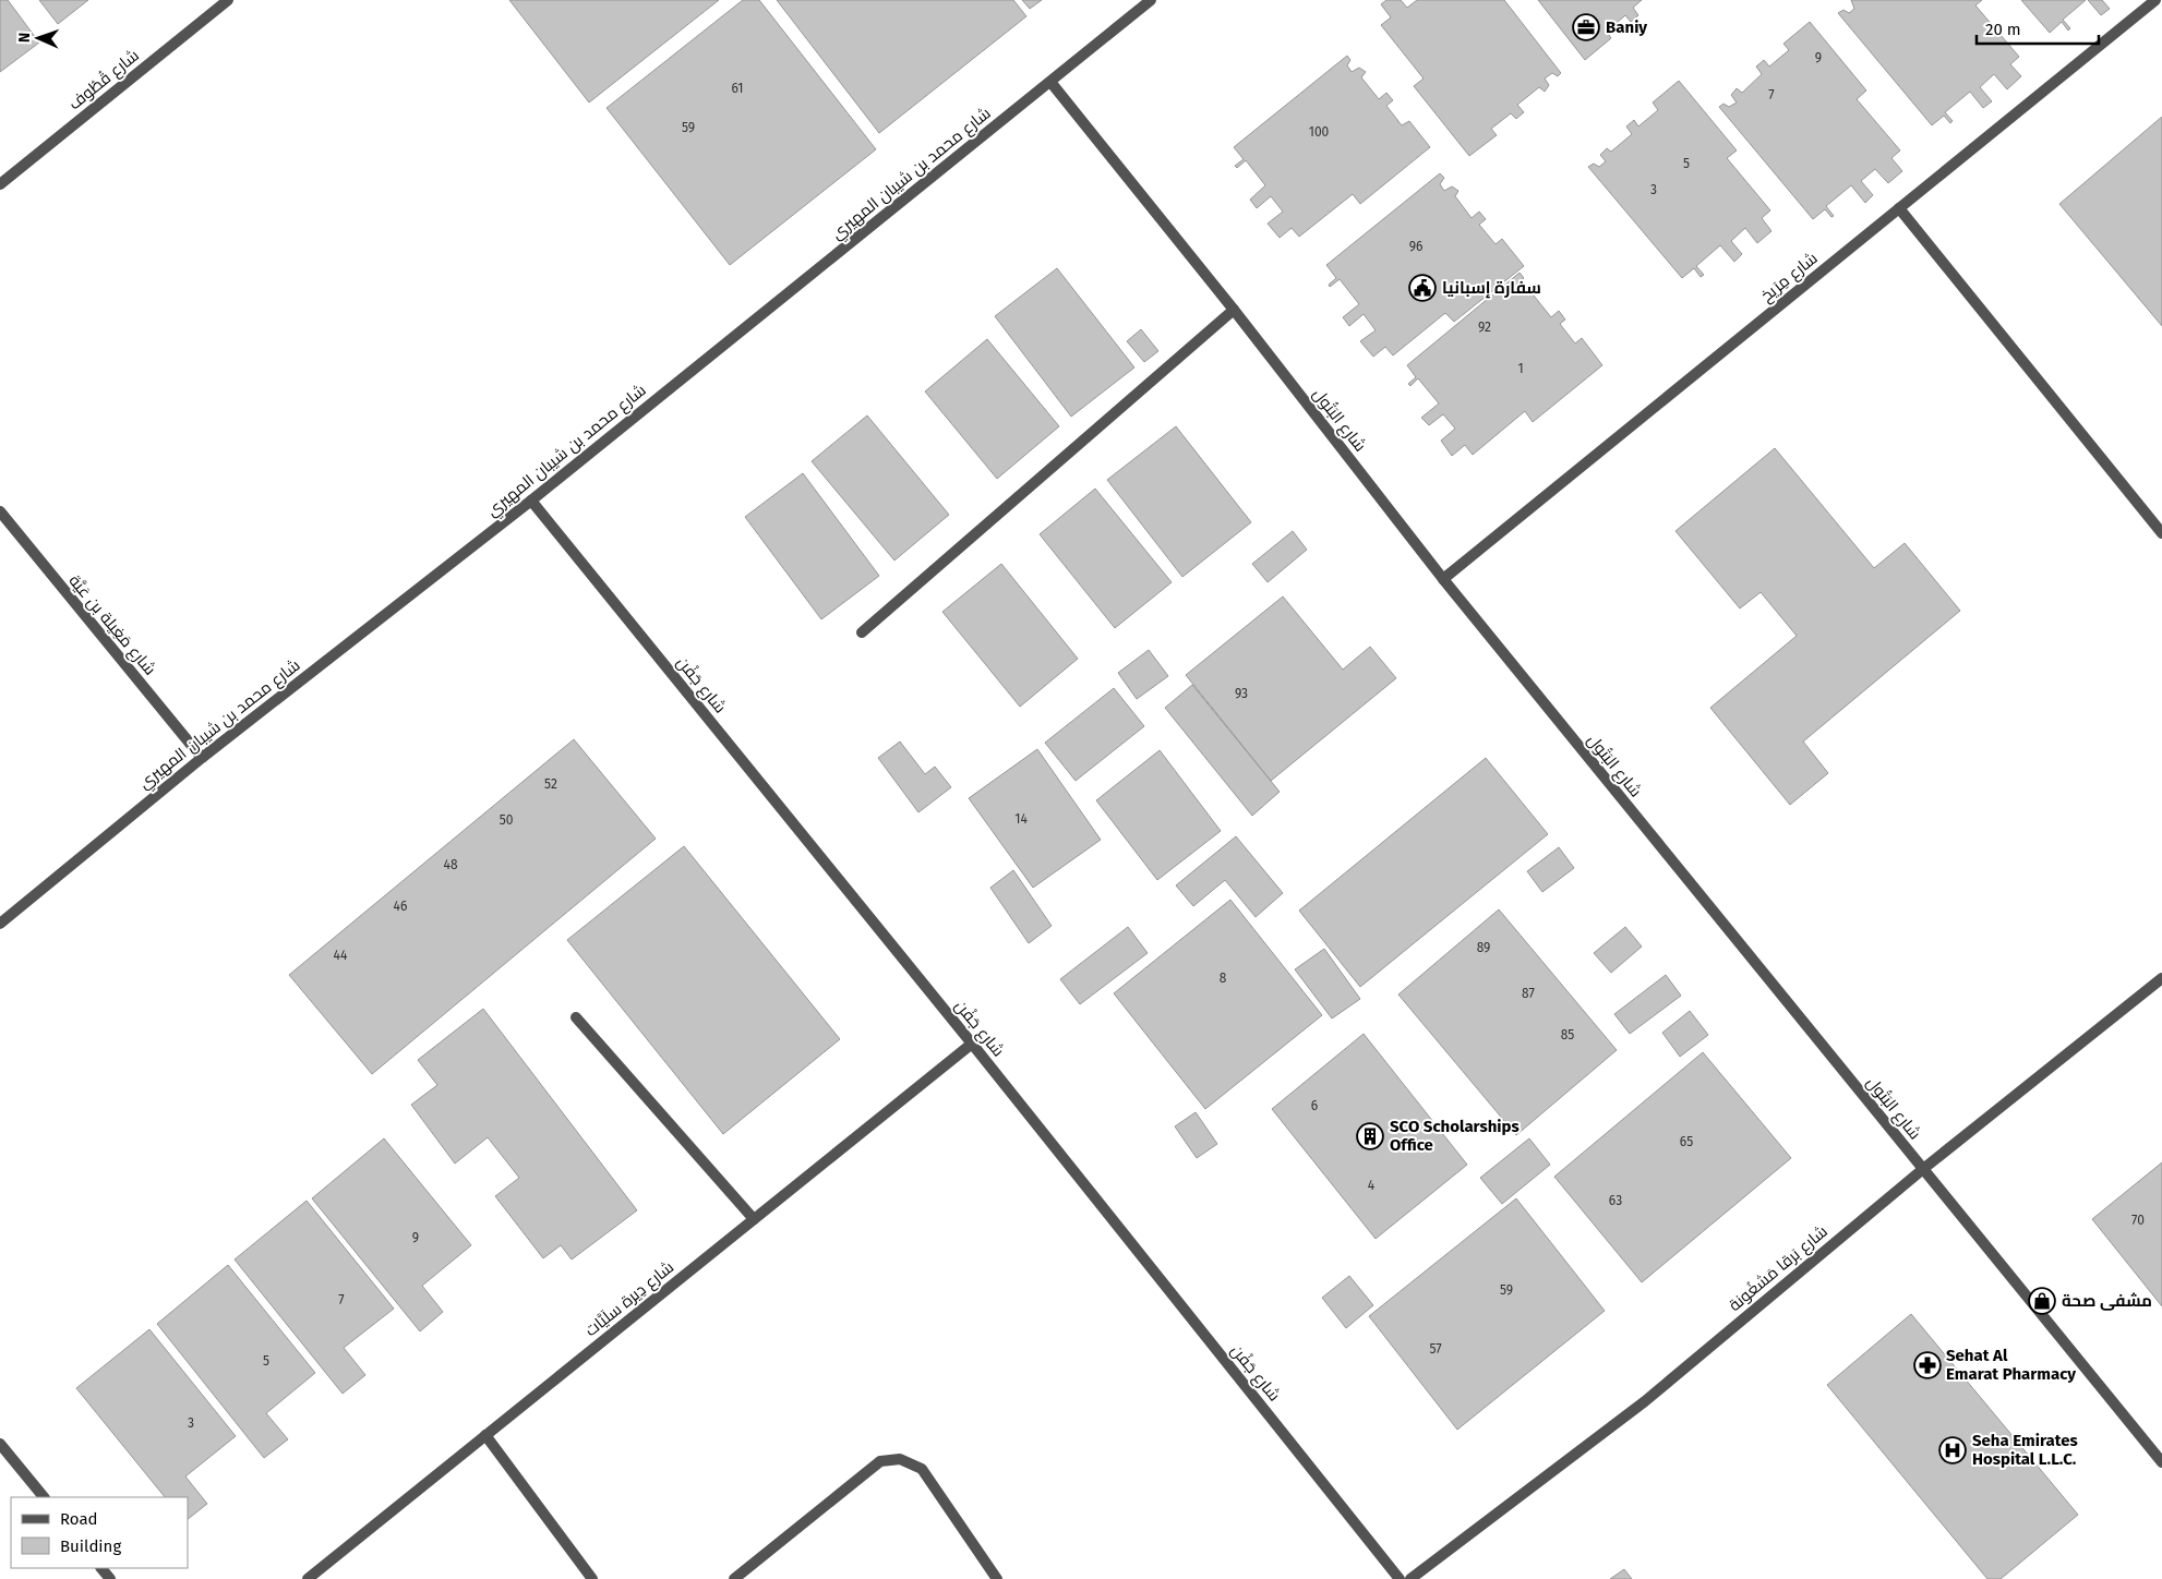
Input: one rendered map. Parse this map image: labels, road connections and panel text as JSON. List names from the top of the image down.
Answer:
{
  "streets": {
    "street": [
      "شارع قُطُوف",
      "شارع محمد بن شيبان المهيري",
      "شارع مِرَيخ",
      "شارع البَتُول",
      "شارع مَغِيلة بن عَيَّة",
      "شارع جَفْن",
      "شارع بَرقا مَشغُونة",
      "شارع دِيرة سلَيَّات"
    ]
  },
  "crossings": [
    ["شارع محمد بن شيبان المهيري", "شارع البَتُول"],
    ["شارع محمد بن شيبان المهيري", "شارع مَغِيلة بن عَيَّة"],
    ["شارع محمد بن شيبان المهيري", "شارع جَفْن"],
    ["شارع مِرَيخ", "شارع البَتُول"],
    ["شارع البَتُول", "شارع بَرقا مَشغُونة"],
    ["شارع جَفْن", "شارع دِيرة سلَيَّات"]
  ],
  "places": {
    "office": ["Baniy"],
    "public building": ["سفارة إسبانيا"],
    "building": ["SCO Scholarships Office"],
    "shop": ["مشفى صحة"],
    "pharmacy": ["Sehat Al Emarat Pharmacy"],
    "hospital": ["Seha Emirates Hospital L.L.C."]
  },
  "house_numbers": [
    "9",
    "61",
    "7",
    "59",
    "100",
    "5",
    "3",
    "96",
    "92",
    "1",
    "93",
    "52",
    "14",
    "50",
    "48",
    "46",
    "89",
    "44",
    "8",
    "87",
    "85",
    "6",
    "65",
    "4",
    "63",
    "70",
    "9",
    "59",
    "7",
    "57",
    "5",
    "3"
  ],
  "legend": ["Road", "Building"],
  "scale_bar": "20 m",
  "north": "left"
}
